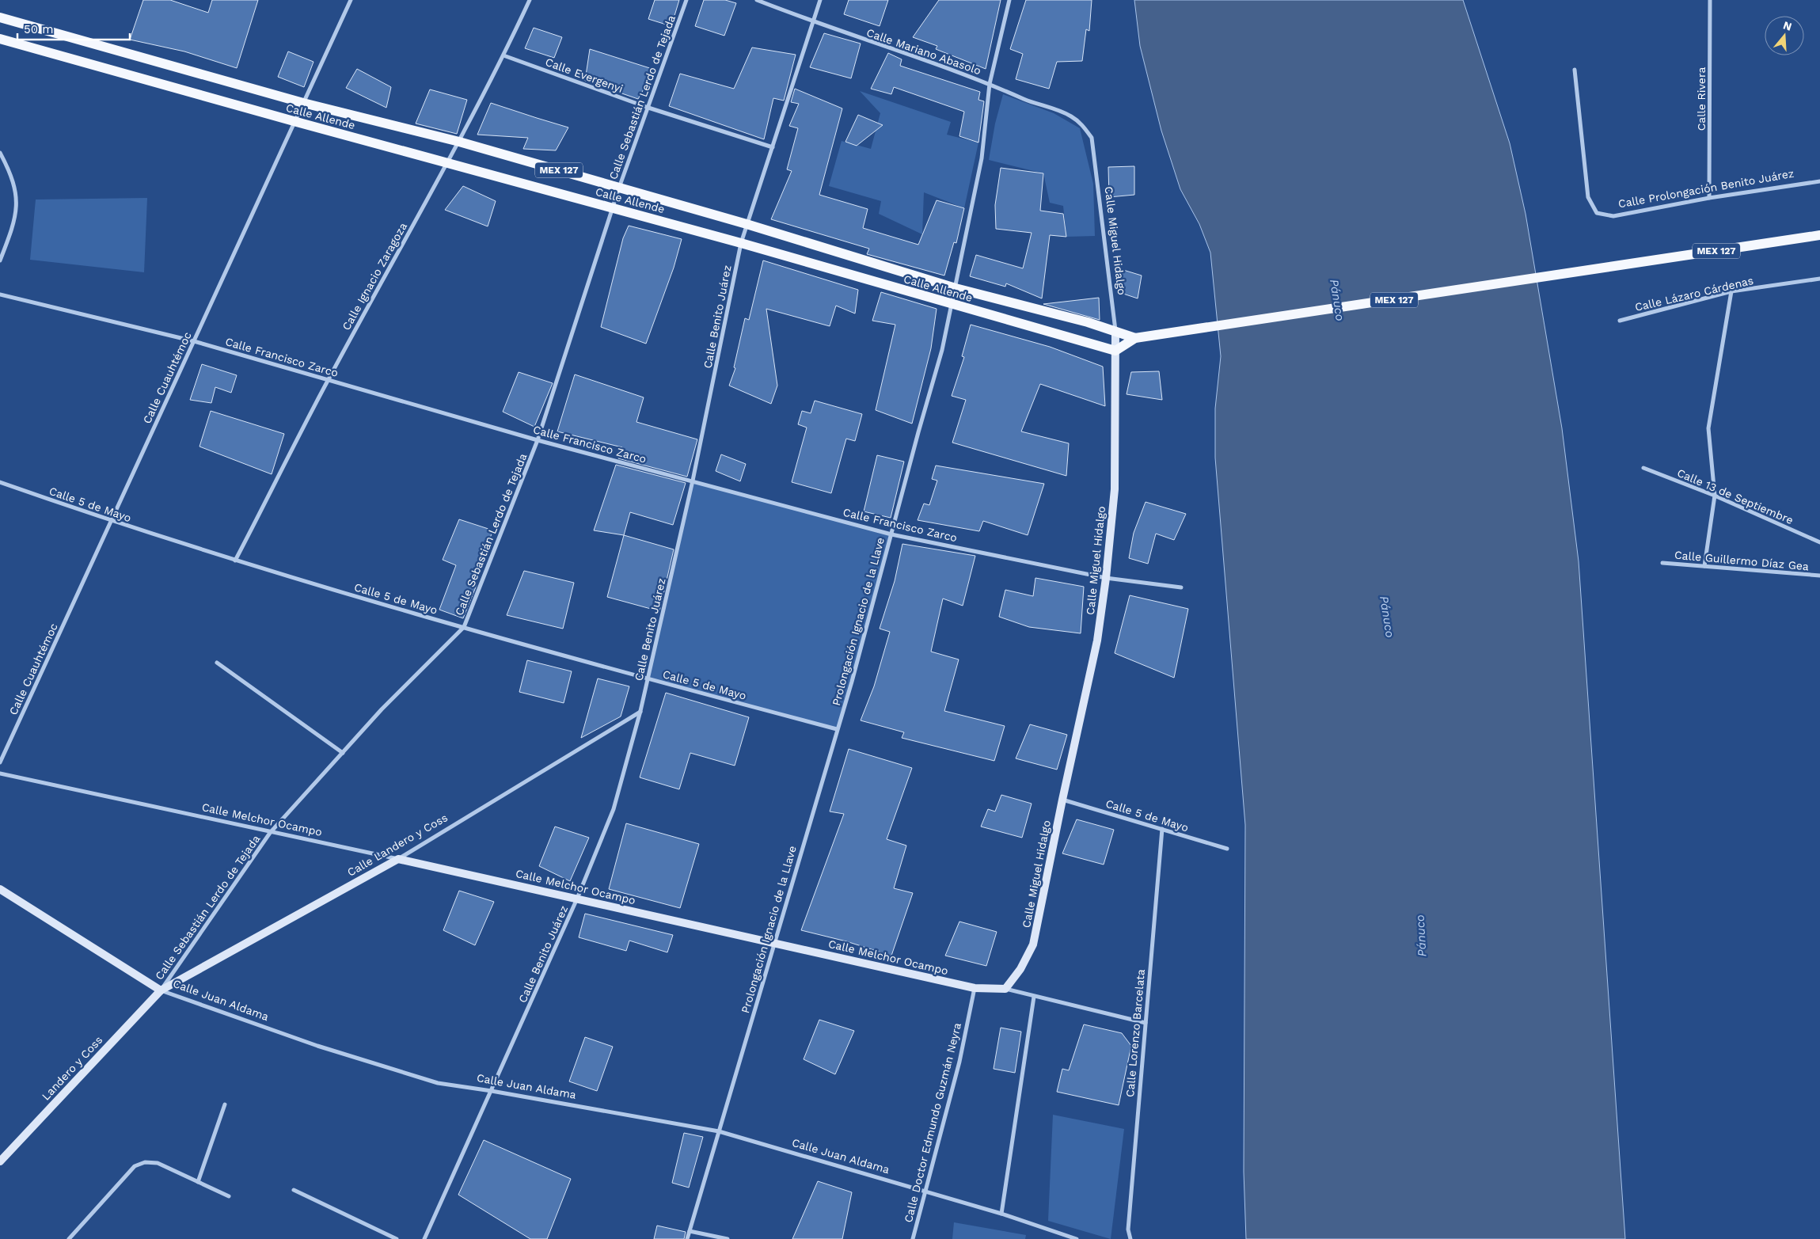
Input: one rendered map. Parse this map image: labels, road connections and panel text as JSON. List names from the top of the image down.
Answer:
{
  "streets": {
    "main road": ["Calle Allende", "MEX 127"],
    "street": [
      "Calle Mariano Abasolo",
      "Calle Evergenyi",
      "Calle Sebastián Lerdo de Tejada",
      "Calle Rivera",
      "Calle Prolongación Benito Juárez",
      "Calle Miguel Hidalgo",
      "Calle Ignacio Zaragoza",
      "Calle Lázaro Cárdenas",
      "Calle Benito Juárez",
      "Calle Francisco Zarco",
      "Calle Cuauhtémoc",
      "Calle 13 de Septiembre",
      "Calle 5 de Mayo",
      "Calle Guillermo Díaz Gea",
      "Prolongación Ignacio de la Llave",
      "Calle Melchor Ocampo",
      "Calle Landero y Coss",
      "Calle Juan Aldama",
      "Calle Lorenzo Barcelata",
      "Landero y Coss",
      "Calle Doctor Edmundo Guzmán Neyra"
    ]
  },
  "crossings": [
    ["Calle Mariano Abasolo", "Calle Miguel Hidalgo"],
    ["Calle Mariano Abasolo", "Calle Benito Juárez"],
    ["Calle Mariano Abasolo", "Prolongación Ignacio de la Llave"],
    ["Calle Evergenyi", "Calle Sebastián Lerdo de Tejada"],
    ["Calle Evergenyi", "Calle Ignacio Zaragoza"],
    ["Calle Evergenyi", "Calle Benito Juárez"],
    ["Calle Sebastián Lerdo de Tejada", "Calle Allende"],
    ["Calle Sebastián Lerdo de Tejada", "Calle Francisco Zarco"],
    ["Calle Sebastián Lerdo de Tejada", "Calle 5 de Mayo"],
    ["Calle Sebastián Lerdo de Tejada", "Calle Melchor Ocampo"],
    ["Calle Sebastián Lerdo de Tejada", "Calle Landero y Coss"],
    ["Calle Sebastián Lerdo de Tejada", "Calle Juan Aldama"],
    ["Calle Sebastián Lerdo de Tejada", "Landero y Coss"],
    ["Calle Rivera", "Calle Prolongación Benito Juárez"],
    ["Calle Allende", "Calle Miguel Hidalgo"],
    ["Calle Allende", "Calle Ignacio Zaragoza"],
    ["Calle Allende", "Calle Benito Juárez"],
    ["Calle Allende", "Calle Cuauhtémoc"],
    ["Calle Allende", "Prolongación Ignacio de la Llave"],
    ["Calle Miguel Hidalgo", "Calle Francisco Zarco"],
    ["Calle Miguel Hidalgo", "Calle 5 de Mayo"],
    ["Calle Miguel Hidalgo", "Calle Melchor Ocampo"],
    ["Calle Ignacio Zaragoza", "Calle Francisco Zarco"],
    ["Calle Ignacio Zaragoza", "Calle 5 de Mayo"],
    ["Calle Benito Juárez", "Calle Francisco Zarco"],
    ["Calle Benito Juárez", "Calle 5 de Mayo"],
    ["Calle Benito Juárez", "Calle Melchor Ocampo"],
    ["Calle Benito Juárez", "Calle Landero y Coss"],
    ["Calle Benito Juárez", "Calle Juan Aldama"],
    ["Calle Francisco Zarco", "Calle Cuauhtémoc"],
    ["Calle Francisco Zarco", "Prolongación Ignacio de la Llave"],
    ["Calle Cuauhtémoc", "Calle 5 de Mayo"],
    ["Calle 5 de Mayo", "Prolongación Ignacio de la Llave"],
    ["Calle 5 de Mayo", "Calle Lorenzo Barcelata"],
    ["Prolongación Ignacio de la Llave", "Calle Melchor Ocampo"],
    ["Prolongación Ignacio de la Llave", "Calle Juan Aldama"],
    ["Calle Melchor Ocampo", "Calle Landero y Coss"],
    ["Calle Melchor Ocampo", "Calle Lorenzo Barcelata"],
    ["Calle Melchor Ocampo", "Calle Doctor Edmundo Guzmán Neyra"],
    ["Calle Landero y Coss", "Calle Juan Aldama"],
    ["Calle Landero y Coss", "Landero y Coss"],
    ["Calle Juan Aldama", "Landero y Coss"],
    ["Calle Juan Aldama", "Calle Doctor Edmundo Guzmán Neyra"]
  ],
  "water": ["Pánuco"],
  "scale_bar": "50 m",
  "north": "top"
}
